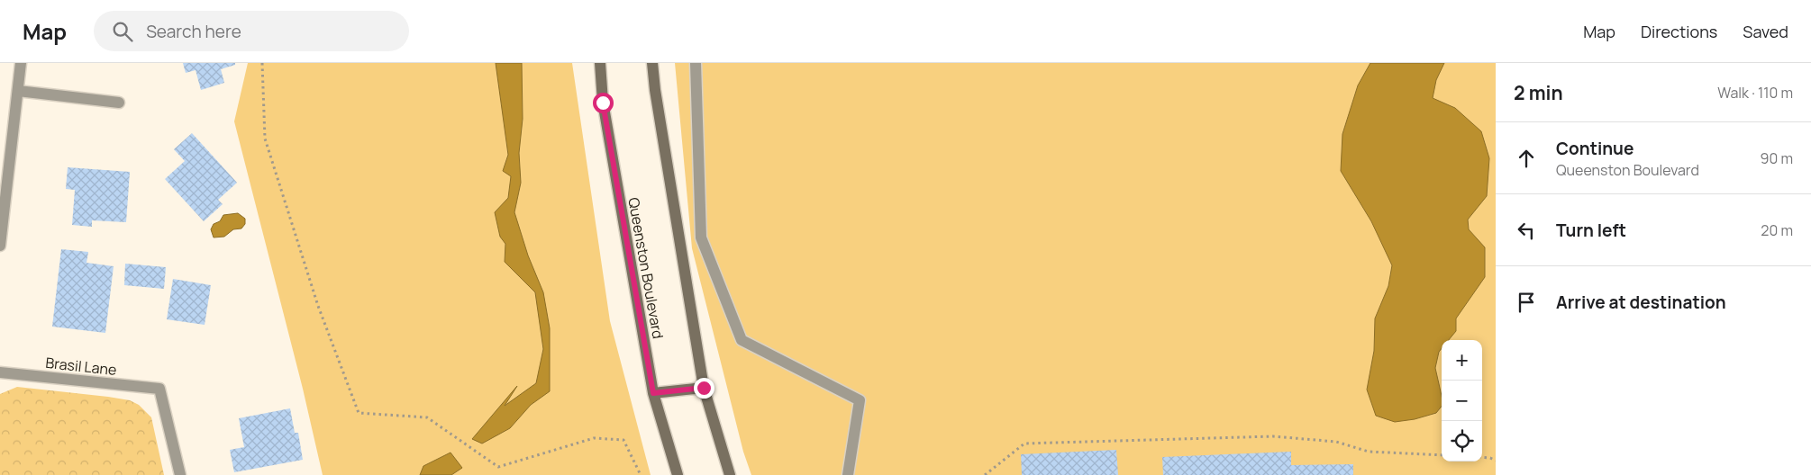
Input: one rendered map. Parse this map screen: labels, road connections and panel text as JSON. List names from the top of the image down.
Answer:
{
  "streets": {
    "main road": ["Queenston Boulevard"],
    "street": ["Brasil Lane"]
  },
  "page": {
    "header": "Map",
    "search": "Search here",
    "nav": ["Map", "Directions", "Saved"],
    "heading": ["2 min", "Walk · 110 m"],
    "list": [
      ["Continue", "Queenston Boulevard", "90 m"],
      ["Turn left", "20 m"],
      "Arrive at destination"
    ],
    "map_buttons": ["+", "−"]
  }
}
